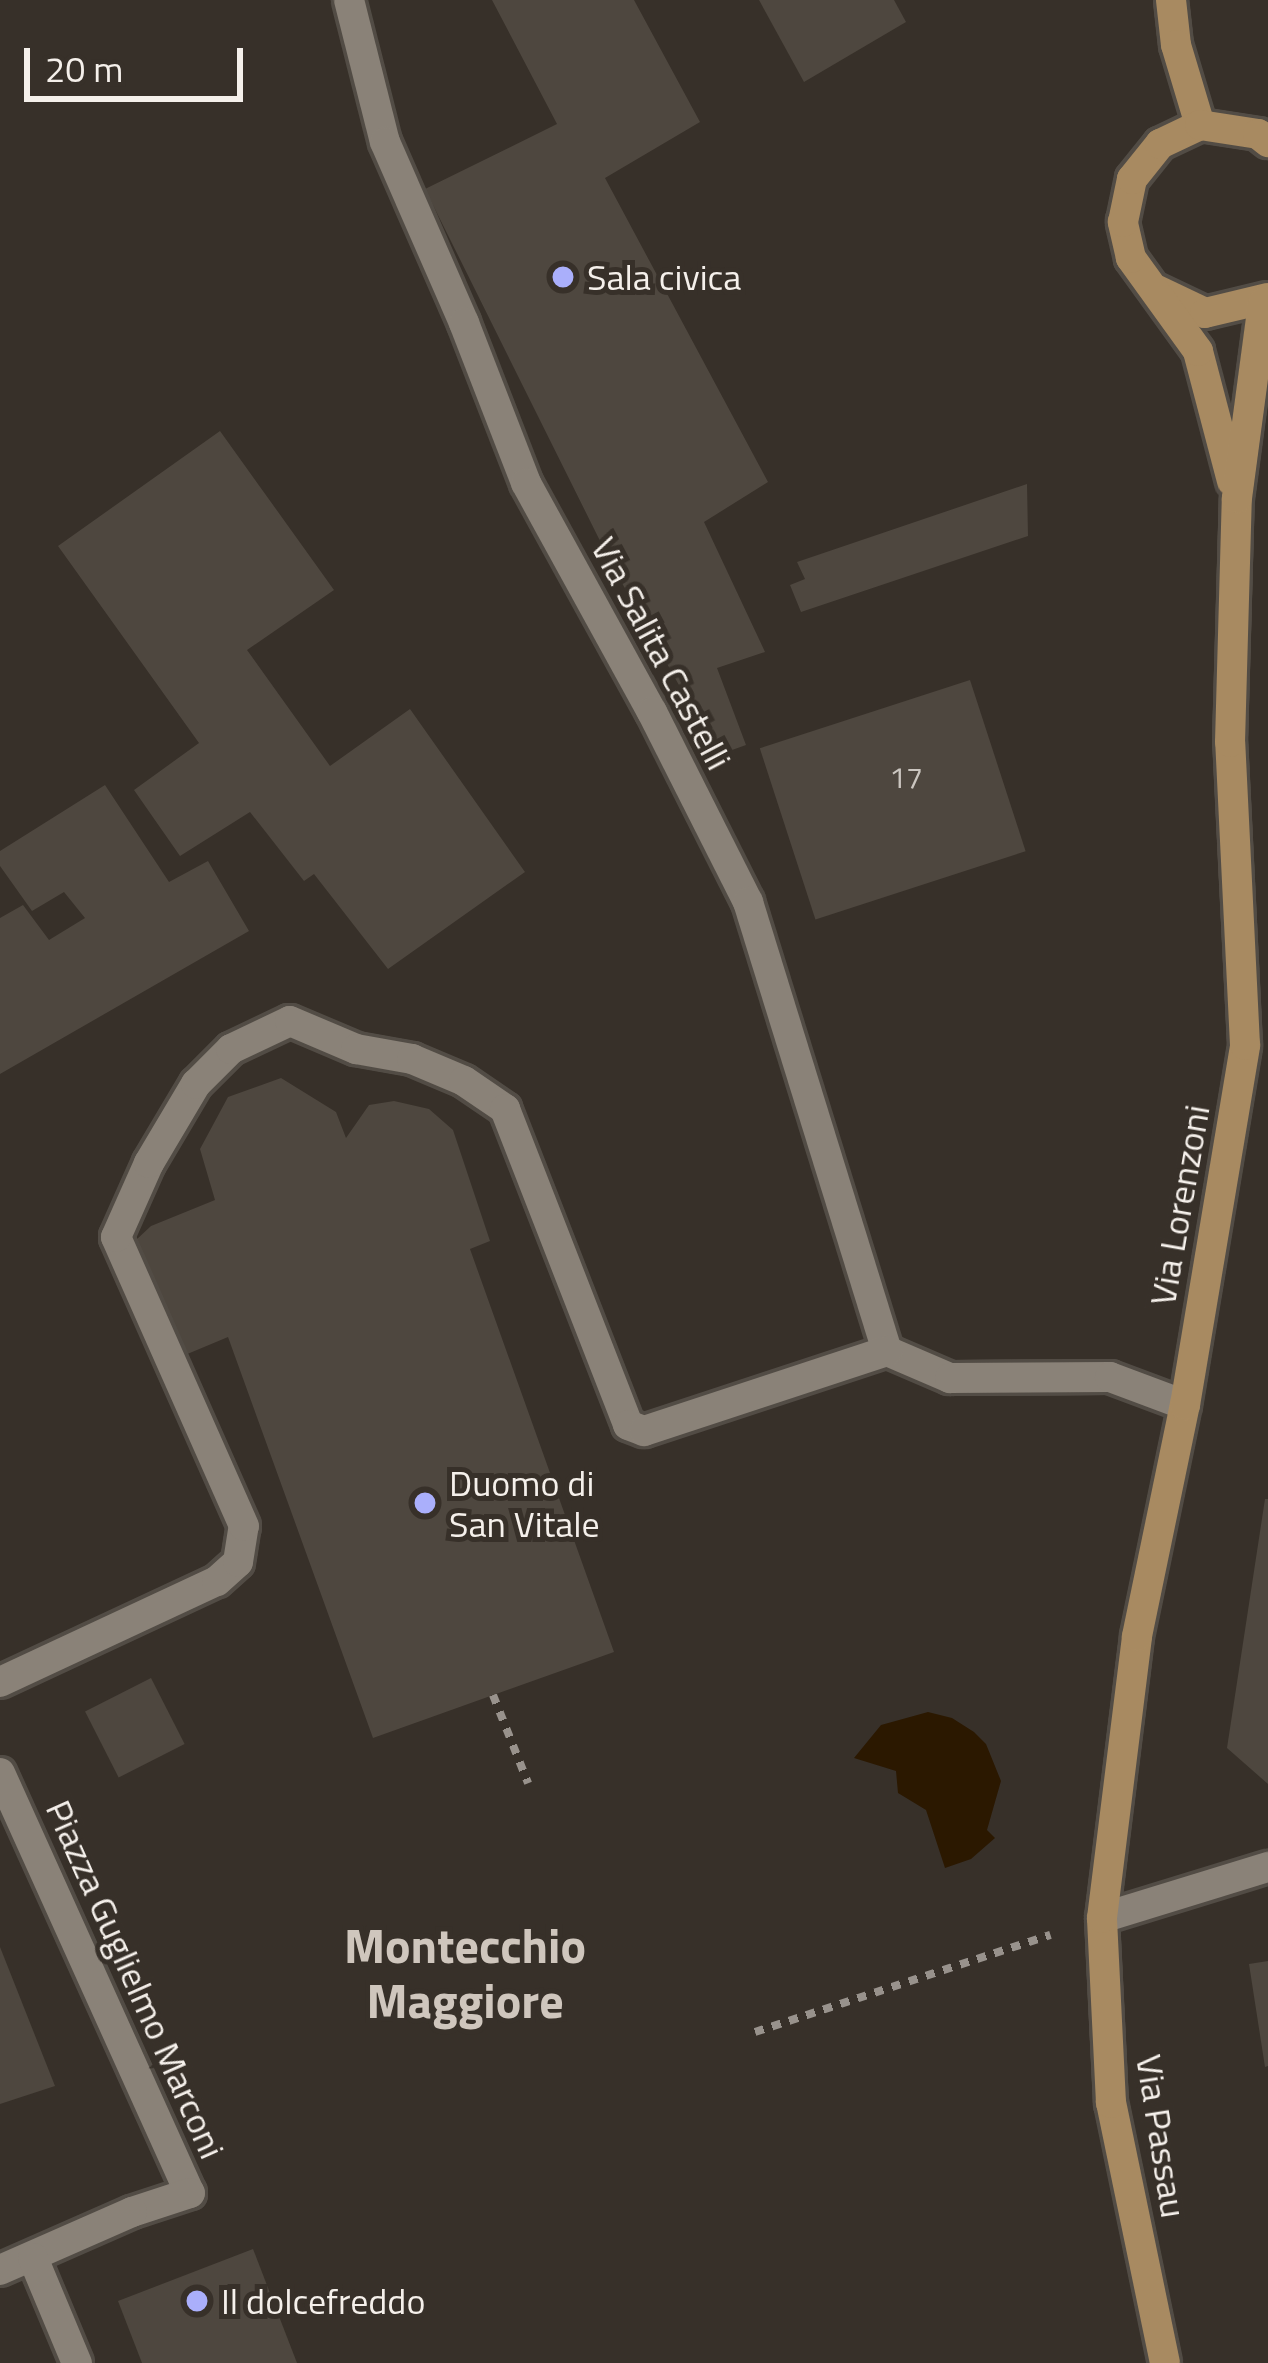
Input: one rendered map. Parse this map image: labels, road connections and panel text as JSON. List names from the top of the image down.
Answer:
{
  "streets": {
    "street": [
      "Via Salita Castelli",
      "Via Lorenzoni",
      "Piazza Guglielmo Marconi",
      "Via Passau"
    ]
  },
  "crossings": [
    ["Via Lorenzoni", "Via Passau"]
  ],
  "districts": ["Montecchio Maggiore"],
  "places": ["Sala civica", "Duomo di San Vitale", "Il dolcefreddo"],
  "house_numbers": ["17"],
  "scale_bar": "20 m"
}
